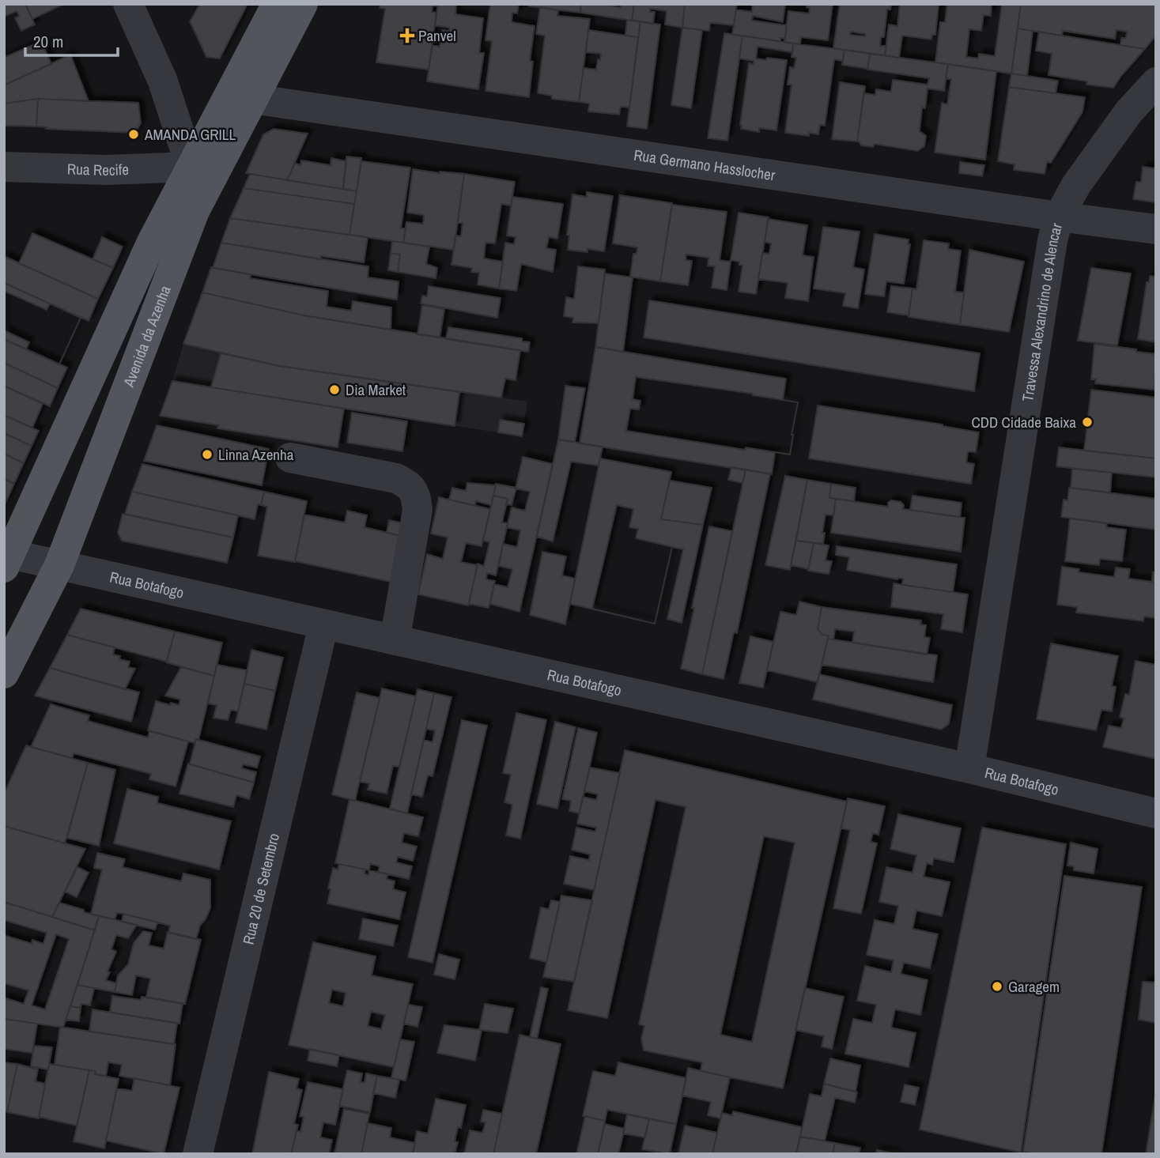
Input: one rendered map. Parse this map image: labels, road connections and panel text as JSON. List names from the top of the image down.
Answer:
{
  "streets": {
    "main road": ["Avenida da Azenha"],
    "street": [
      "Rua Germano Hasslocher",
      "Rua Recife",
      "Travessa Alexandrino de Alencar",
      "Rua Botafogo",
      "Rua 20 de Setembro"
    ]
  },
  "crossings": [
    ["Rua Germano Hasslocher", "Travessa Alexandrino de Alencar"],
    ["Rua Germano Hasslocher", "Avenida da Azenha"],
    ["Rua Recife", "Avenida da Azenha"],
    ["Travessa Alexandrino de Alencar", "Rua Botafogo"],
    ["Avenida da Azenha", "Rua Botafogo"],
    ["Rua Botafogo", "Rua 20 de Setembro"]
  ],
  "places": {
    "health": ["Panvel"],
    "other": [
      "AMANDA GRILL",
      "Dia Market",
      "CDD Cidade Baixa",
      "Linna Azenha",
      "Garagem"
    ]
  },
  "scale_bar": "20 m"
}
